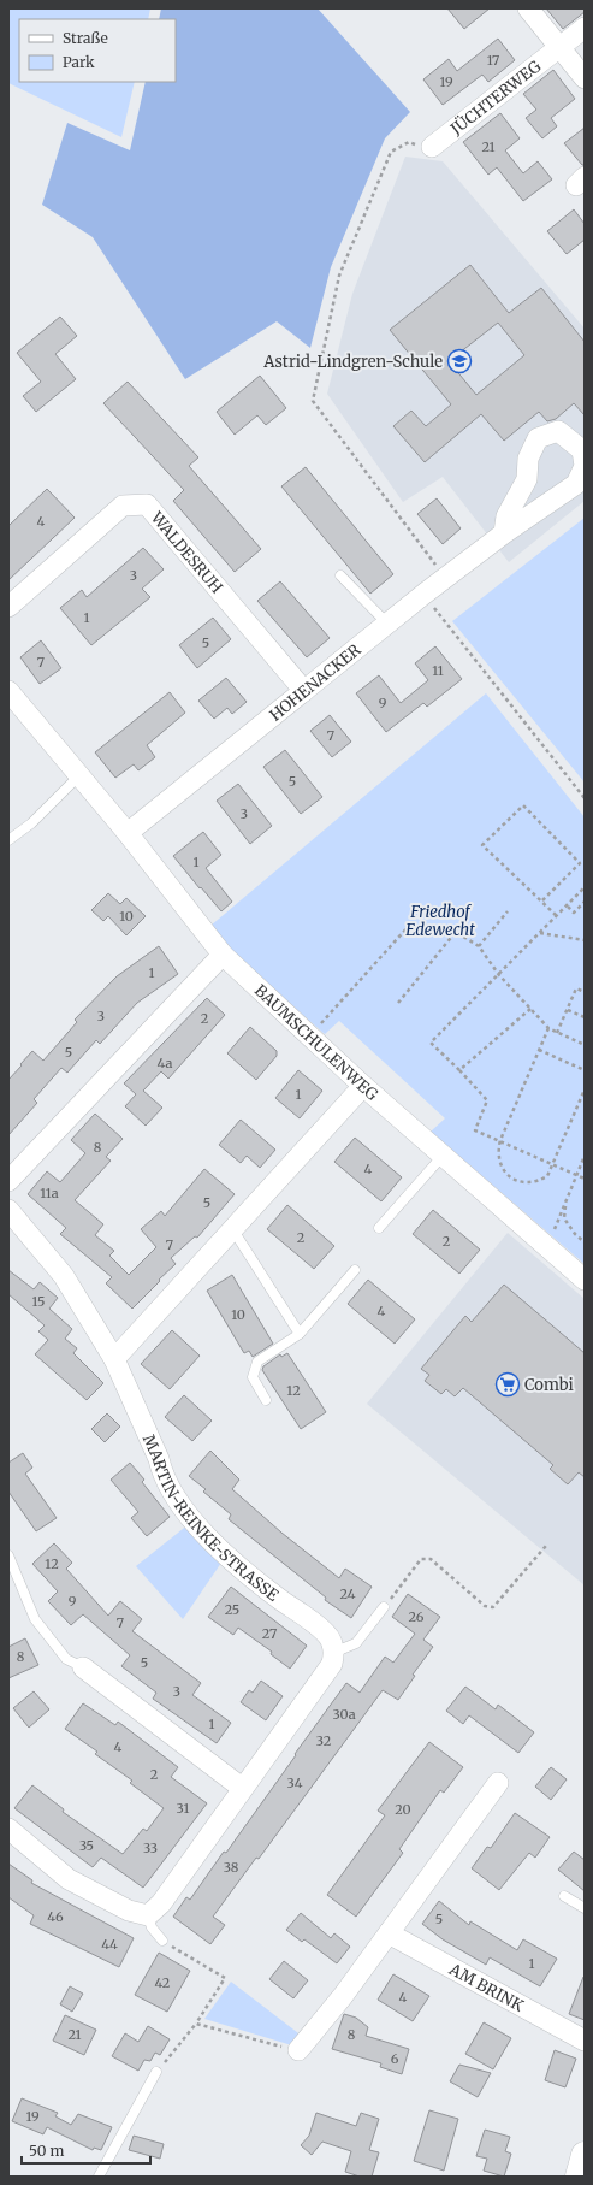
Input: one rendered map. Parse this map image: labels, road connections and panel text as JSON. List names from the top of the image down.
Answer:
{
  "streets": {
    "street": [
      "JÜCHTERWEG",
      "WALDESRUH",
      "HOHENACKER",
      "BAUMSCHULENWEG",
      "MARTIN-REINKE-STRASSE",
      "AM BRINK"
    ]
  },
  "crossings": [
    ["WALDESRUH", "HOHENACKER"],
    ["HOHENACKER", "BAUMSCHULENWEG"]
  ],
  "parks": ["Friedhof Edewecht"],
  "places": {
    "school or university": ["Astrid-Lindgren-Schule"],
    "supermarket": ["Combi"]
  },
  "house_numbers": [
    "17",
    "19",
    "21",
    "4",
    "3",
    "1",
    "5",
    "7",
    "11",
    "9",
    "7",
    "5",
    "3",
    "1",
    "10",
    "1",
    "3",
    "2",
    "5",
    "4a",
    "1",
    "8",
    "4",
    "11a",
    "5",
    "2",
    "2",
    "7",
    "15",
    "4",
    "10",
    "12",
    "12",
    "24",
    "9",
    "25",
    "26",
    "7",
    "27",
    "8",
    "5",
    "3",
    "30a",
    "1",
    "32",
    "4",
    "2",
    "34",
    "31",
    "20",
    "35",
    "33",
    "38",
    "46",
    "5",
    "44",
    "1",
    "42",
    "4",
    "21",
    "8",
    "6",
    "19"
  ],
  "legend": ["Straße", "Park"],
  "scale_bar": "50 m"
}
